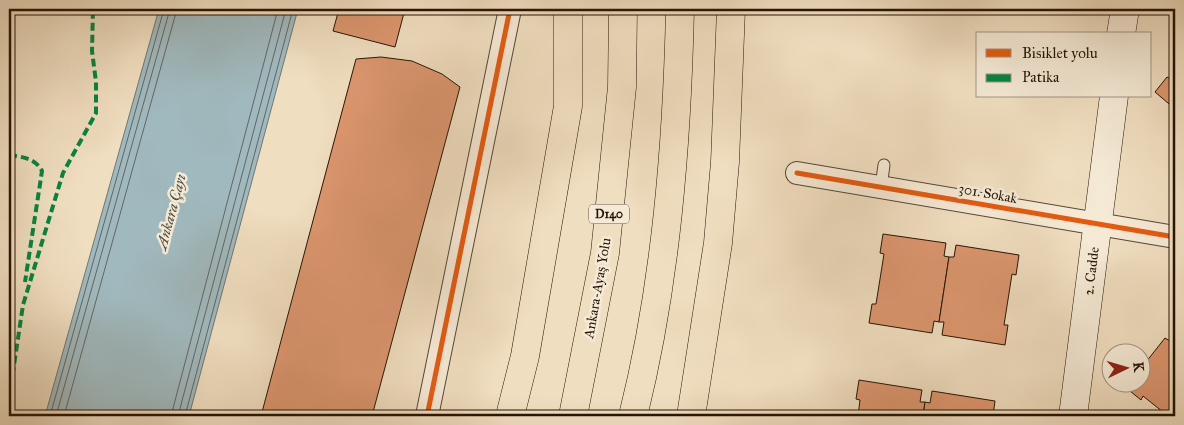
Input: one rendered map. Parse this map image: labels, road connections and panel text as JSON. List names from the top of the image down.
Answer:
{
  "streets": {
    "highway": ["D140", "Ankara-Ayaş Yolu"],
    "street": ["301. Sokak", "2. Cadde"]
  },
  "crossings": [
    ["301. Sokak", "2. Cadde"]
  ],
  "water": ["Ankara Çayı"],
  "legend": ["Bisiklet yolu", "Patika"],
  "north": "right"
}
